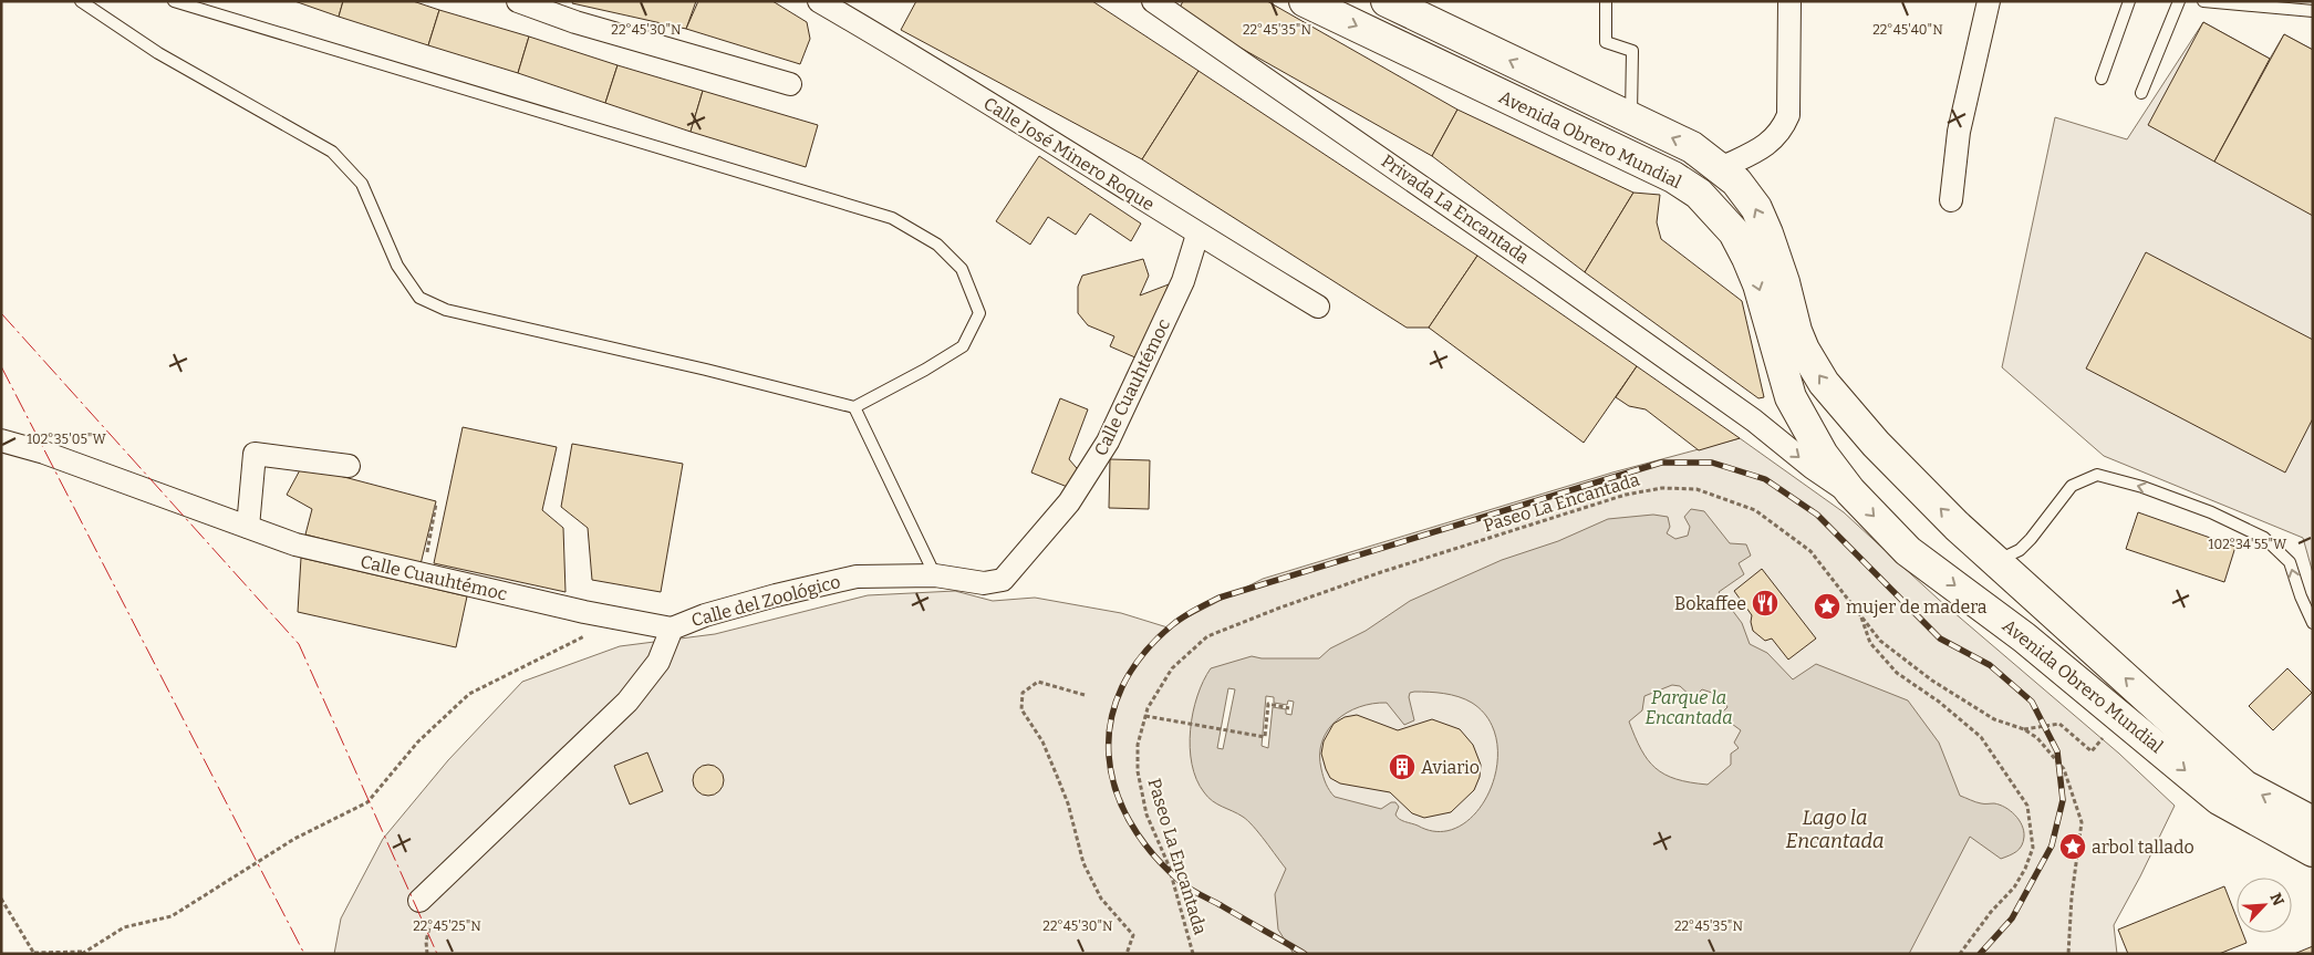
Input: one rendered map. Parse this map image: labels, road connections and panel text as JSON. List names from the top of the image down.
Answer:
{
  "streets": {
    "main road": ["Avenida Obrero Mundial"],
    "street": [
      "Calle José Minero Roque",
      "Privada La Encantada",
      "Calle Cuauhtémoc",
      "Calle del Zoológico"
    ],
    "path": ["Paseo La Encantada"]
  },
  "crossings": [
    ["Avenida Obrero Mundial", "Privada La Encantada"],
    ["Calle José Minero Roque", "Calle Cuauhtémoc"],
    ["Calle Cuauhtémoc", "Calle del Zoológico"]
  ],
  "water": ["Lago la Encantada"],
  "parks": ["Parque la Encantada"],
  "places": {
    "restaurant": ["Bokaffee"],
    "place": ["mujer de madera", "arbol tallado"],
    "building": ["Aviario"]
  },
  "north": "top right",
  "coordinates": [
    "22°45'30\"N",
    "22°45'35\"N",
    "22°45'40\"N",
    "102°35'05\"W",
    "102°34'55\"W",
    "22°45'25\"N"
  ]
}
